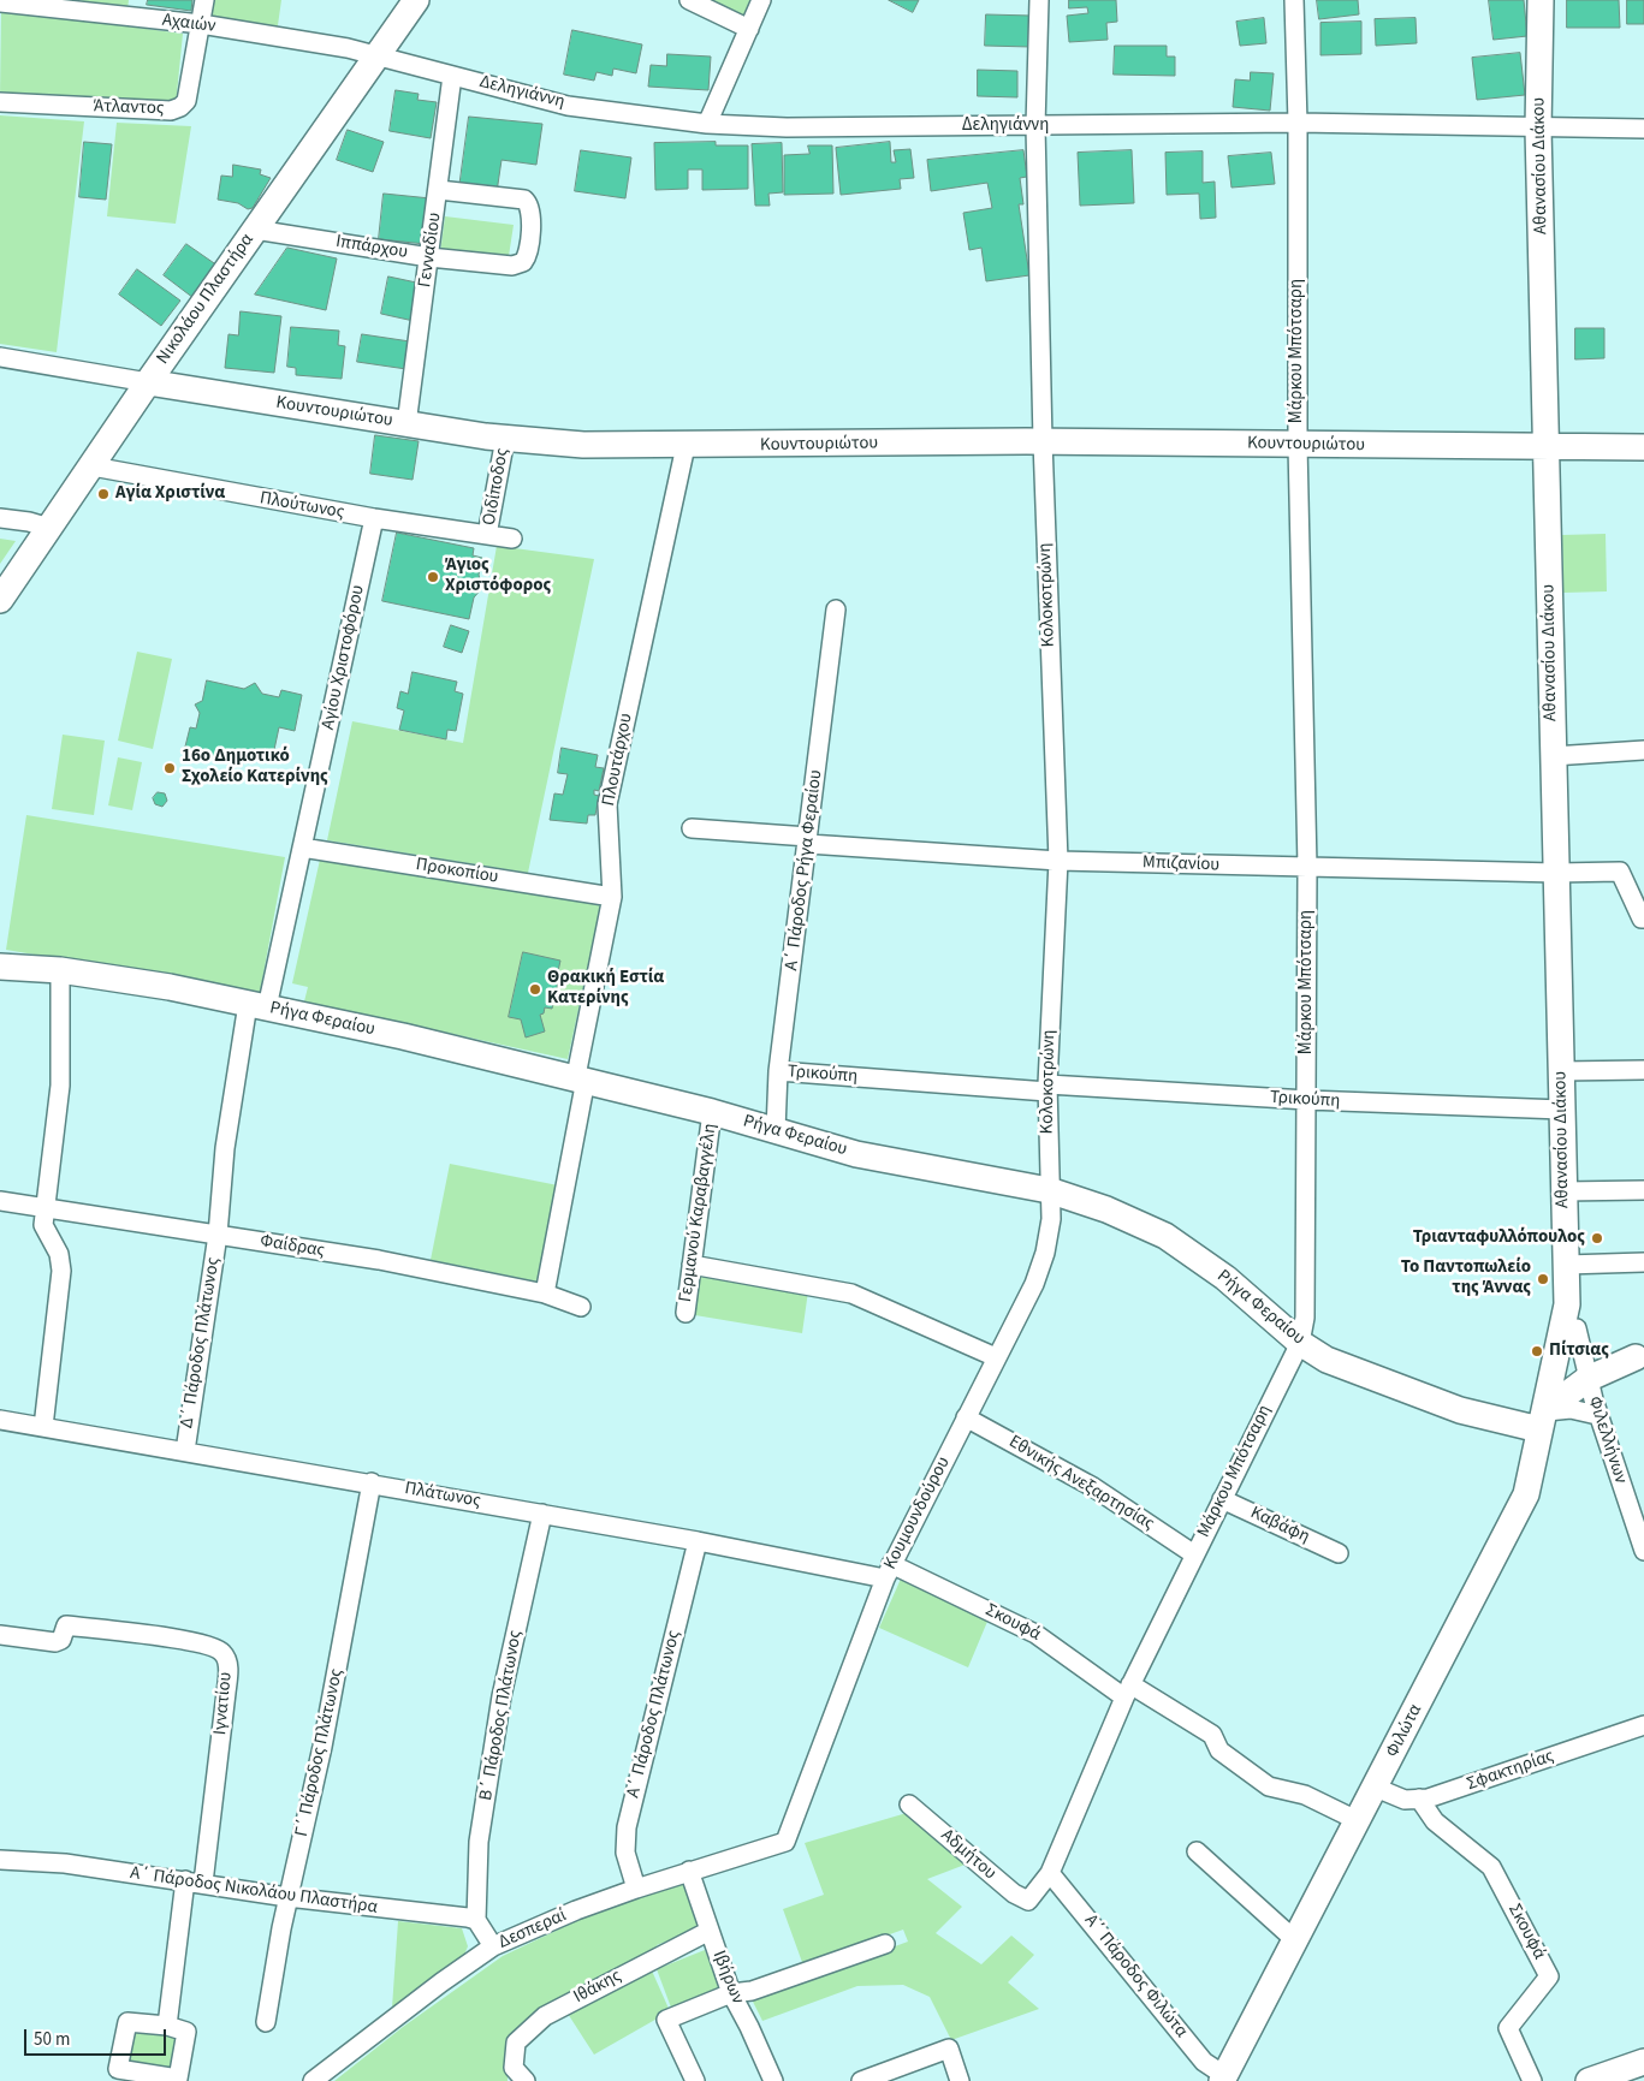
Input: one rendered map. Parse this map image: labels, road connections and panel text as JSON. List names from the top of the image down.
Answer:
{
  "streets": {
    "street": [
      "Αχαιών",
      "Δεληγιάννη",
      "Άτλαντος",
      "Αθανασίου Διάκου",
      "Ιππάρχου",
      "Γενναδίου",
      "Νικολάου Πλαστήρα",
      "Μάρκου Μπότσαρη",
      "Κουντουριώτου",
      "Οιδίποδος",
      "Πλούτωνος",
      "Κολοκοτρώνη",
      "Αγίου Χριστοφόρου",
      "Πλουτάρχου",
      "Μπιζανίου",
      "Α΄ Πάροδος Ρήγα Φεραίου",
      "Προκοπίου",
      "Ρήγα Φεραίου",
      "Τρικούπη",
      "Γερμανού Καραβαγγέλη",
      "Φαίδρας",
      "Δ΄ Πάροδος Πλάτωνος",
      "Φιλελλήνων",
      "Εθνικής Ανεξαρτησίας",
      "Πλάτωνος",
      "Κουμουνδούρου",
      "Καβάφη",
      "Σκουφά",
      "Ιγνατίου",
      "Α΄ Πάροδος Πλάτωνος",
      "Β΄ Πάροδος Πλάτωνος",
      "Φιλώτα",
      "Γ΄ Πάροδος Πλάτωνος",
      "Σφακτηρίας",
      "Αδμήτου",
      "Α΄ Πάροδος Νικολάου Πλαστήρα",
      "Δεσπεραί",
      "Α΄ Πάροδος Φιλώτα",
      "Ιβήρων",
      "Ιθάκης"
    ]
  },
  "crossings": [
    ["Αχαιών", "Δεληγιάννη"],
    ["Αχαιών", "Άτλαντος"],
    ["Αχαιών", "Νικολάου Πλαστήρα"],
    ["Δεληγιάννη", "Αθανασίου Διάκου"],
    ["Δεληγιάννη", "Γενναδίου"],
    ["Δεληγιάννη", "Νικολάου Πλαστήρα"],
    ["Δεληγιάννη", "Μάρκου Μπότσαρη"],
    ["Δεληγιάννη", "Κολοκοτρώνη"],
    ["Αθανασίου Διάκου", "Κουντουριώτου"],
    ["Αθανασίου Διάκου", "Μπιζανίου"],
    ["Αθανασίου Διάκου", "Τρικούπη"],
    ["Αθανασίου Διάκου", "Φιλελλήνων"],
    ["Αθανασίου Διάκου", "Φιλώτα"],
    ["Ιππάρχου", "Γενναδίου"],
    ["Ιππάρχου", "Νικολάου Πλαστήρα"],
    ["Γενναδίου", "Κουντουριώτου"],
    ["Νικολάου Πλαστήρα", "Κουντουριώτου"],
    ["Νικολάου Πλαστήρα", "Πλούτωνος"],
    ["Μάρκου Μπότσαρη", "Κουντουριώτου"],
    ["Μάρκου Μπότσαρη", "Μπιζανίου"],
    ["Μάρκου Μπότσαρη", "Ρήγα Φεραίου"],
    ["Μάρκου Μπότσαρη", "Τρικούπη"],
    ["Μάρκου Μπότσαρη", "Εθνικής Ανεξαρτησίας"],
    ["Μάρκου Μπότσαρη", "Καβάφη"],
    ["Μάρκου Μπότσαρη", "Σκουφά"],
    ["Μάρκου Μπότσαρη", "Αδμήτου"],
    ["Μάρκου Μπότσαρη", "Α΄ Πάροδος Φιλώτα"],
    ["Κουντουριώτου", "Οιδίποδος"],
    ["Κουντουριώτου", "Κολοκοτρώνη"],
    ["Κουντουριώτου", "Πλουτάρχου"],
    ["Οιδίποδος", "Πλούτωνος"],
    ["Πλούτωνος", "Αγίου Χριστοφόρου"],
    ["Κολοκοτρώνη", "Μπιζανίου"],
    ["Κολοκοτρώνη", "Ρήγα Φεραίου"],
    ["Κολοκοτρώνη", "Τρικούπη"],
    ["Κολοκοτρώνη", "Κουμουνδούρου"],
    ["Αγίου Χριστοφόρου", "Προκοπίου"],
    ["Αγίου Χριστοφόρου", "Ρήγα Φεραίου"],
    ["Αγίου Χριστοφόρου", "Δ΄ Πάροδος Πλάτωνος"],
    ["Πλουτάρχου", "Προκοπίου"],
    ["Πλουτάρχου", "Ρήγα Φεραίου"],
    ["Πλουτάρχου", "Φαίδρας"],
    ["Μπιζανίου", "Α΄ Πάροδος Ρήγα Φεραίου"],
    ["Α΄ Πάροδος Ρήγα Φεραίου", "Ρήγα Φεραίου"],
    ["Α΄ Πάροδος Ρήγα Φεραίου", "Τρικούπη"],
    ["Ρήγα Φεραίου", "Γερμανού Καραβαγγέλη"],
    ["Ρήγα Φεραίου", "Δ΄ Πάροδος Πλάτωνος"],
    ["Ρήγα Φεραίου", "Κουμουνδούρου"],
    ["Ρήγα Φεραίου", "Φιλώτα"],
    ["Φαίδρας", "Δ΄ Πάροδος Πλάτωνος"],
    ["Δ΄ Πάροδος Πλάτωνος", "Πλάτωνος"],
    ["Εθνικής Ανεξαρτησίας", "Κουμουνδούρου"],
    ["Πλάτωνος", "Κουμουνδούρου"],
    ["Πλάτωνος", "Σκουφά"],
    ["Πλάτωνος", "Α΄ Πάροδος Πλάτωνος"],
    ["Πλάτωνος", "Β΄ Πάροδος Πλάτωνος"],
    ["Πλάτωνος", "Γ΄ Πάροδος Πλάτωνος"],
    ["Κουμουνδούρου", "Σκουφά"],
    ["Κουμουνδούρου", "Δεσπεραί"],
    ["Σκουφά", "Φιλώτα"],
    ["Σκουφά", "Σφακτηρίας"],
    ["Ιγνατίου", "Α΄ Πάροδος Νικολάου Πλαστήρα"],
    ["Α΄ Πάροδος Πλάτωνος", "Δεσπεραί"],
    ["Β΄ Πάροδος Πλάτωνος", "Α΄ Πάροδος Νικολάου Πλαστήρα"],
    ["Φιλώτα", "Σφακτηρίας"],
    ["Φιλώτα", "Α΄ Πάροδος Φιλώτα"],
    ["Γ΄ Πάροδος Πλάτωνος", "Α΄ Πάροδος Νικολάου Πλαστήρα"],
    ["Δεσπεραί", "Ιβήρων"],
    ["Ιβήρων", "Ιθάκης"]
  ],
  "places": [
    "Αγία Χριστίνα",
    "Άγιος Χριστόφορος",
    "16ο Δημοτικό Σχολείο Κατερίνης",
    "Θρακική Εστία Κατερίνης",
    "Τριανταφυλλόπουλος",
    "Το Παντοπωλείο της Άννας",
    "Πίτσιας"
  ],
  "scale_bar": "50 m"
}
